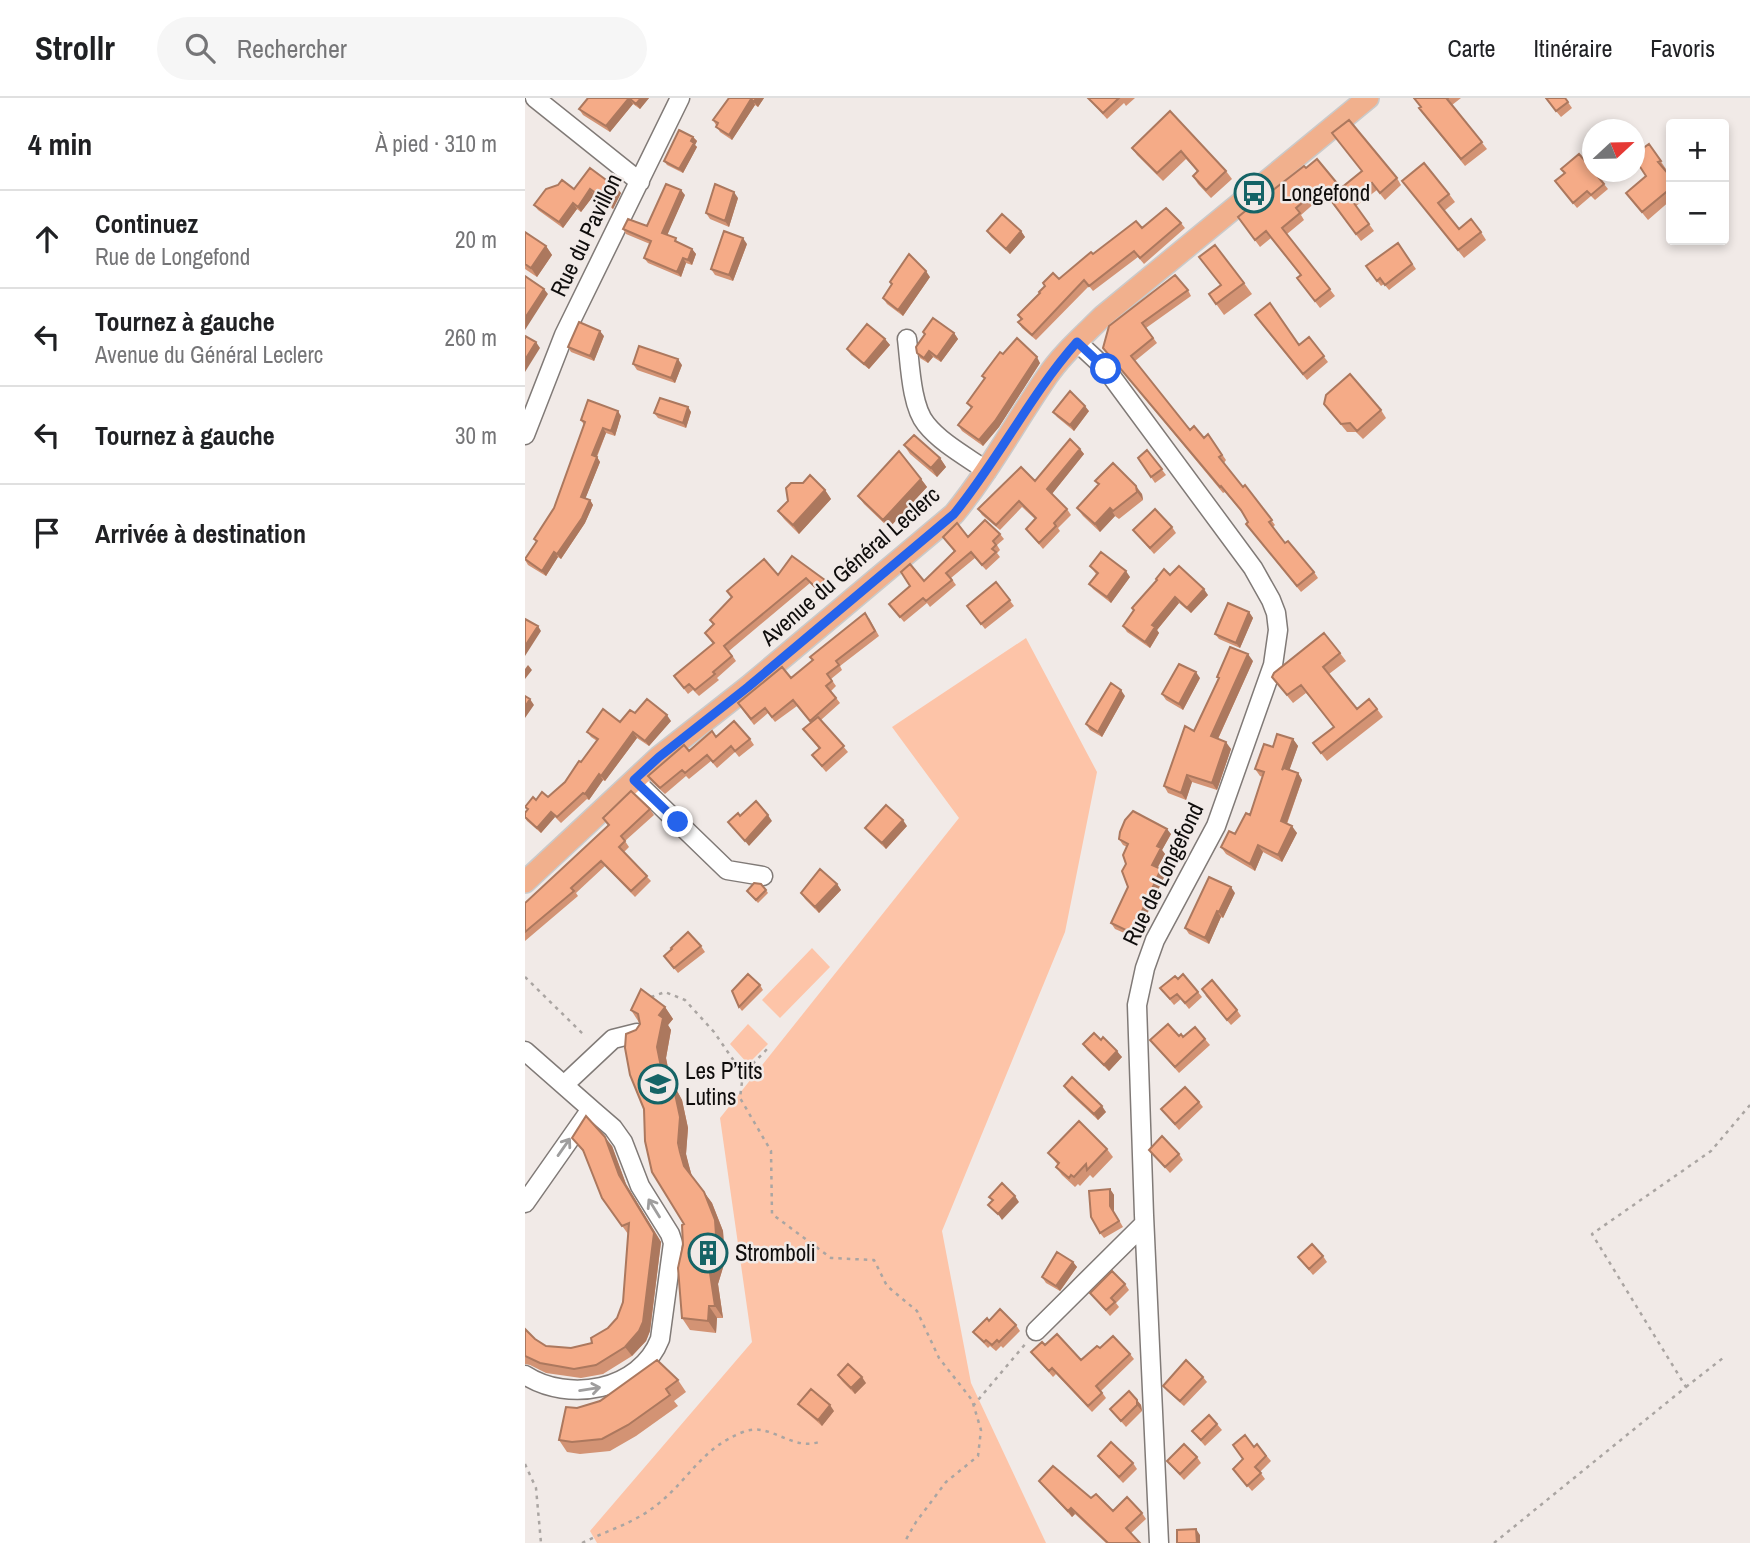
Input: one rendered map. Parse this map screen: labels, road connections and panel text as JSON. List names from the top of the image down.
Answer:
{
  "streets": {
    "main road": ["Avenue du Général Leclerc"],
    "street": ["Rue du Pavillon", "Rue de Longefond"]
  },
  "crossings": [
    ["Avenue du Général Leclerc", "Rue de Longefond"]
  ],
  "places": {
    "bus stop": ["Longefond"],
    "school or university": ["Les P’tits Lutins"],
    "building": ["Stromboli"]
  },
  "north": "right",
  "page": {
    "header": "Strollr",
    "search": "Rechercher",
    "nav": ["Carte", "Itinéraire", "Favoris"],
    "heading": ["4 min", "À pied · 310 m"],
    "map_buttons": ["+", "−"],
    "list": [
      ["Continuez", "Rue de Longefond", "20 m"],
      ["Tournez à gauche", "Avenue du Général Leclerc", "260 m"],
      ["Tournez à gauche", "30 m"],
      "Arrivée à destination"
    ]
  }
}
